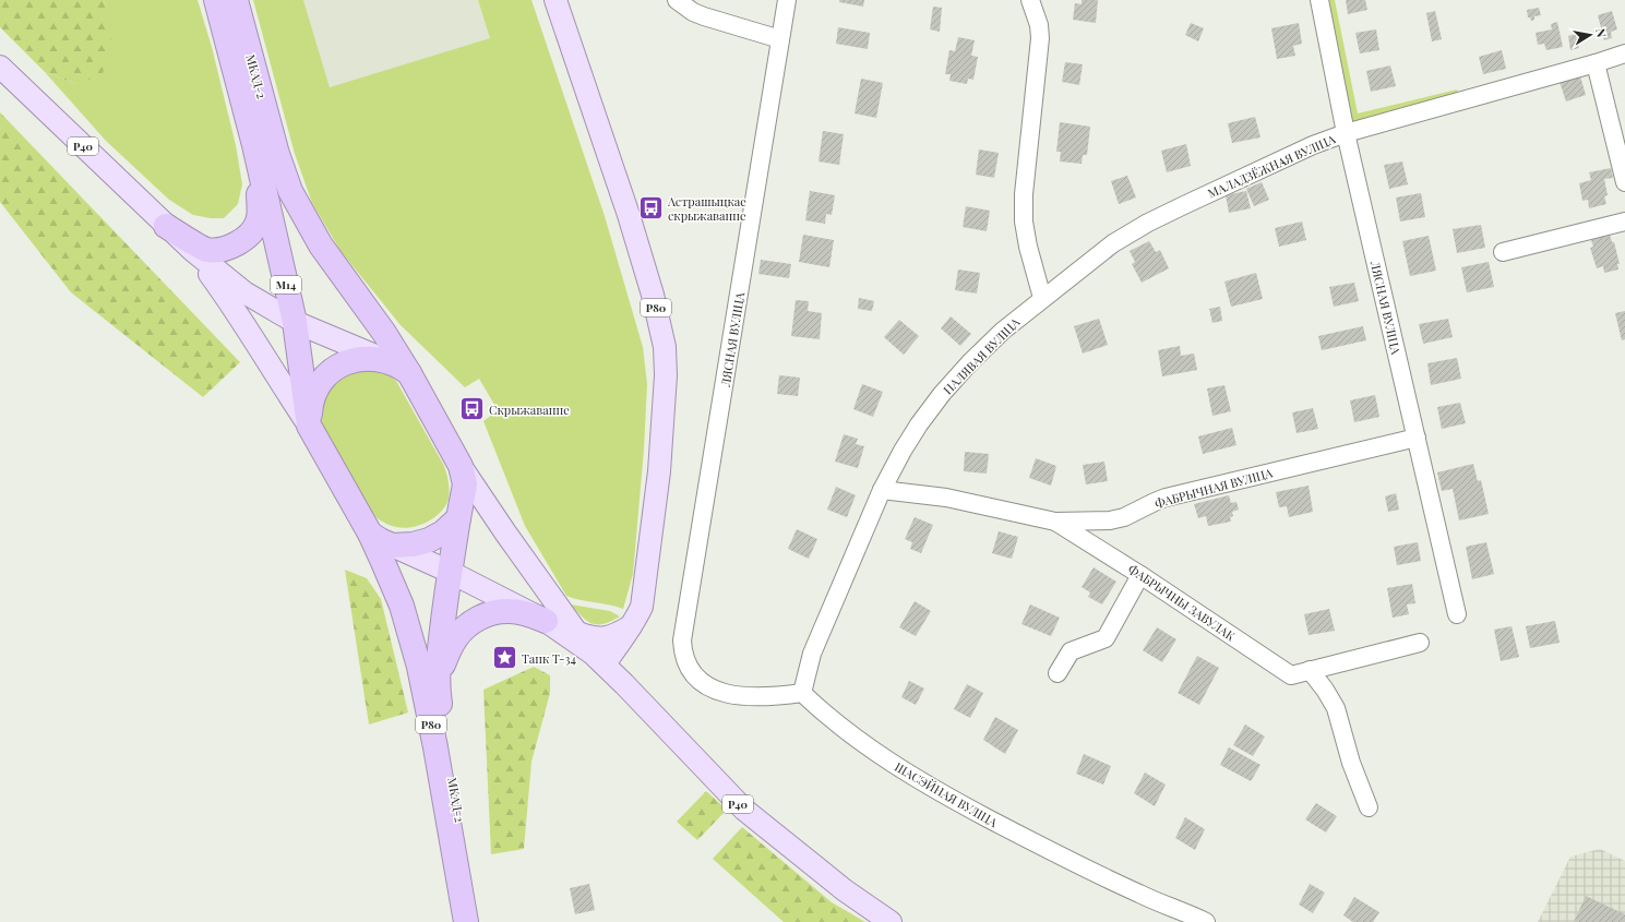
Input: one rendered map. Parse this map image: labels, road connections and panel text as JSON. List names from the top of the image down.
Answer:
{
  "streets": {
    "highway": [
      "МКАД-2",
      "Р40",
      "М14",
      "Р80"
    ],
    "street": [
      "МАЛАДЗЁЖНАЯ ВУЛІЦА",
      "ЛЯСНАЯ ВУЛІЦА",
      "ПАЛЯВАЯ ВУЛІЦА",
      "ФАБРЫЧНАЯ ВУЛІЦА",
      "ФАБРЫЧНЫ ЗАВУЛАК",
      "ШАСЭЙНАЯ ВУЛІЦА"
    ]
  },
  "crossings": [
    ["МКАД-2", "Р40"],
    ["МКАД-2", "Р80"],
    ["Р40", "М14"],
    ["Р40", "Р80"],
    ["МАЛАДЗЁЖНАЯ ВУЛІЦА", "ЛЯСНАЯ ВУЛІЦА"],
    ["МАЛАДЗЁЖНАЯ ВУЛІЦА", "ПАЛЯВАЯ ВУЛІЦА"],
    ["М14", "Р80"],
    ["ЛЯСНАЯ ВУЛІЦА", "ПАЛЯВАЯ ВУЛІЦА"],
    ["ЛЯСНАЯ ВУЛІЦА", "ФАБРЫЧНАЯ ВУЛІЦА"],
    ["ЛЯСНАЯ ВУЛІЦА", "ШАСЭЙНАЯ ВУЛІЦА"],
    ["ПАЛЯВАЯ ВУЛІЦА", "ФАБРЫЧНАЯ ВУЛІЦА"],
    ["ПАЛЯВАЯ ВУЛІЦА", "ШАСЭЙНАЯ ВУЛІЦА"],
    ["ФАБРЫЧНАЯ ВУЛІЦА", "ФАБРЫЧНЫ ЗАВУЛАК"]
  ],
  "places": {
    "bus stop": ["Астрашыцкае скрыжаванне", "Скрыжаванне"],
    "place": ["Танк Т-34"]
  },
  "north": "right"
}
